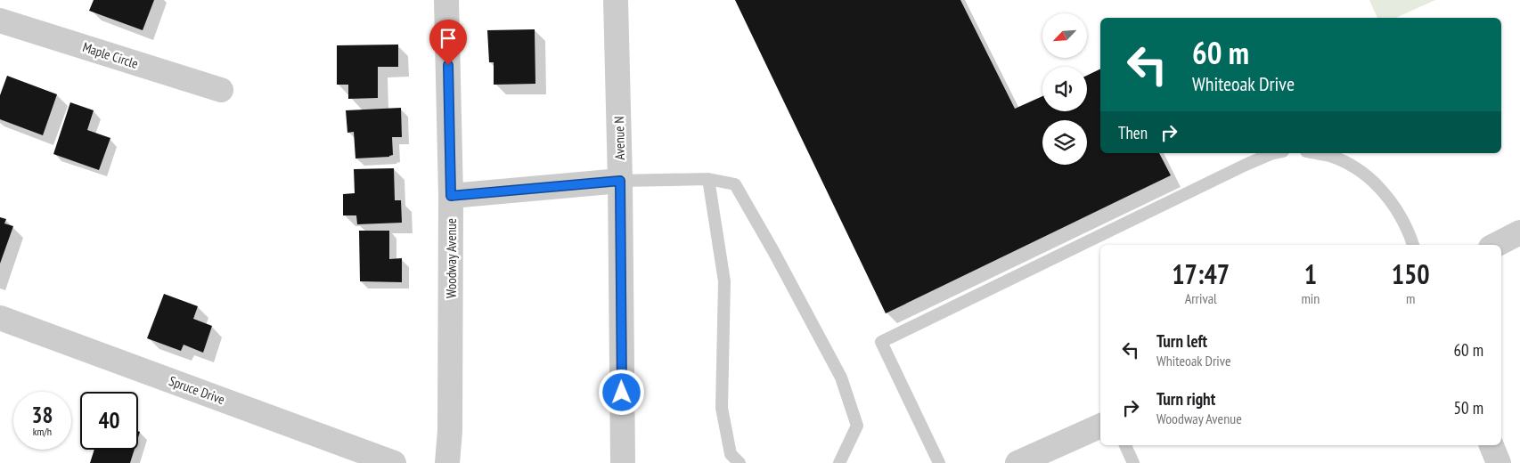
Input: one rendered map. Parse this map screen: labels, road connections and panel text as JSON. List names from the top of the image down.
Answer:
{
  "streets": {
    "street": [
      "Maple Circle",
      "Avenue N",
      "Woodway Avenue",
      "Spruce Drive"
    ]
  },
  "north": "bottom left",
  "page": {
    "turn": ["60 m", "Whiteoak Drive"],
    "then": "Then",
    "eta": [
      "17:47",
      "Arrival",
      "1",
      "min",
      "150",
      "m"
    ],
    "list": [
      {
        "name": "Turn left",
        "note": "Whiteoak Drive",
        "value": "60 m"
      },
      {
        "name": "Turn right",
        "note": "Woodway Avenue",
        "value": "50 m"
      }
    ],
    "speed": "38 km/h",
    "limit": "40"
  }
}
